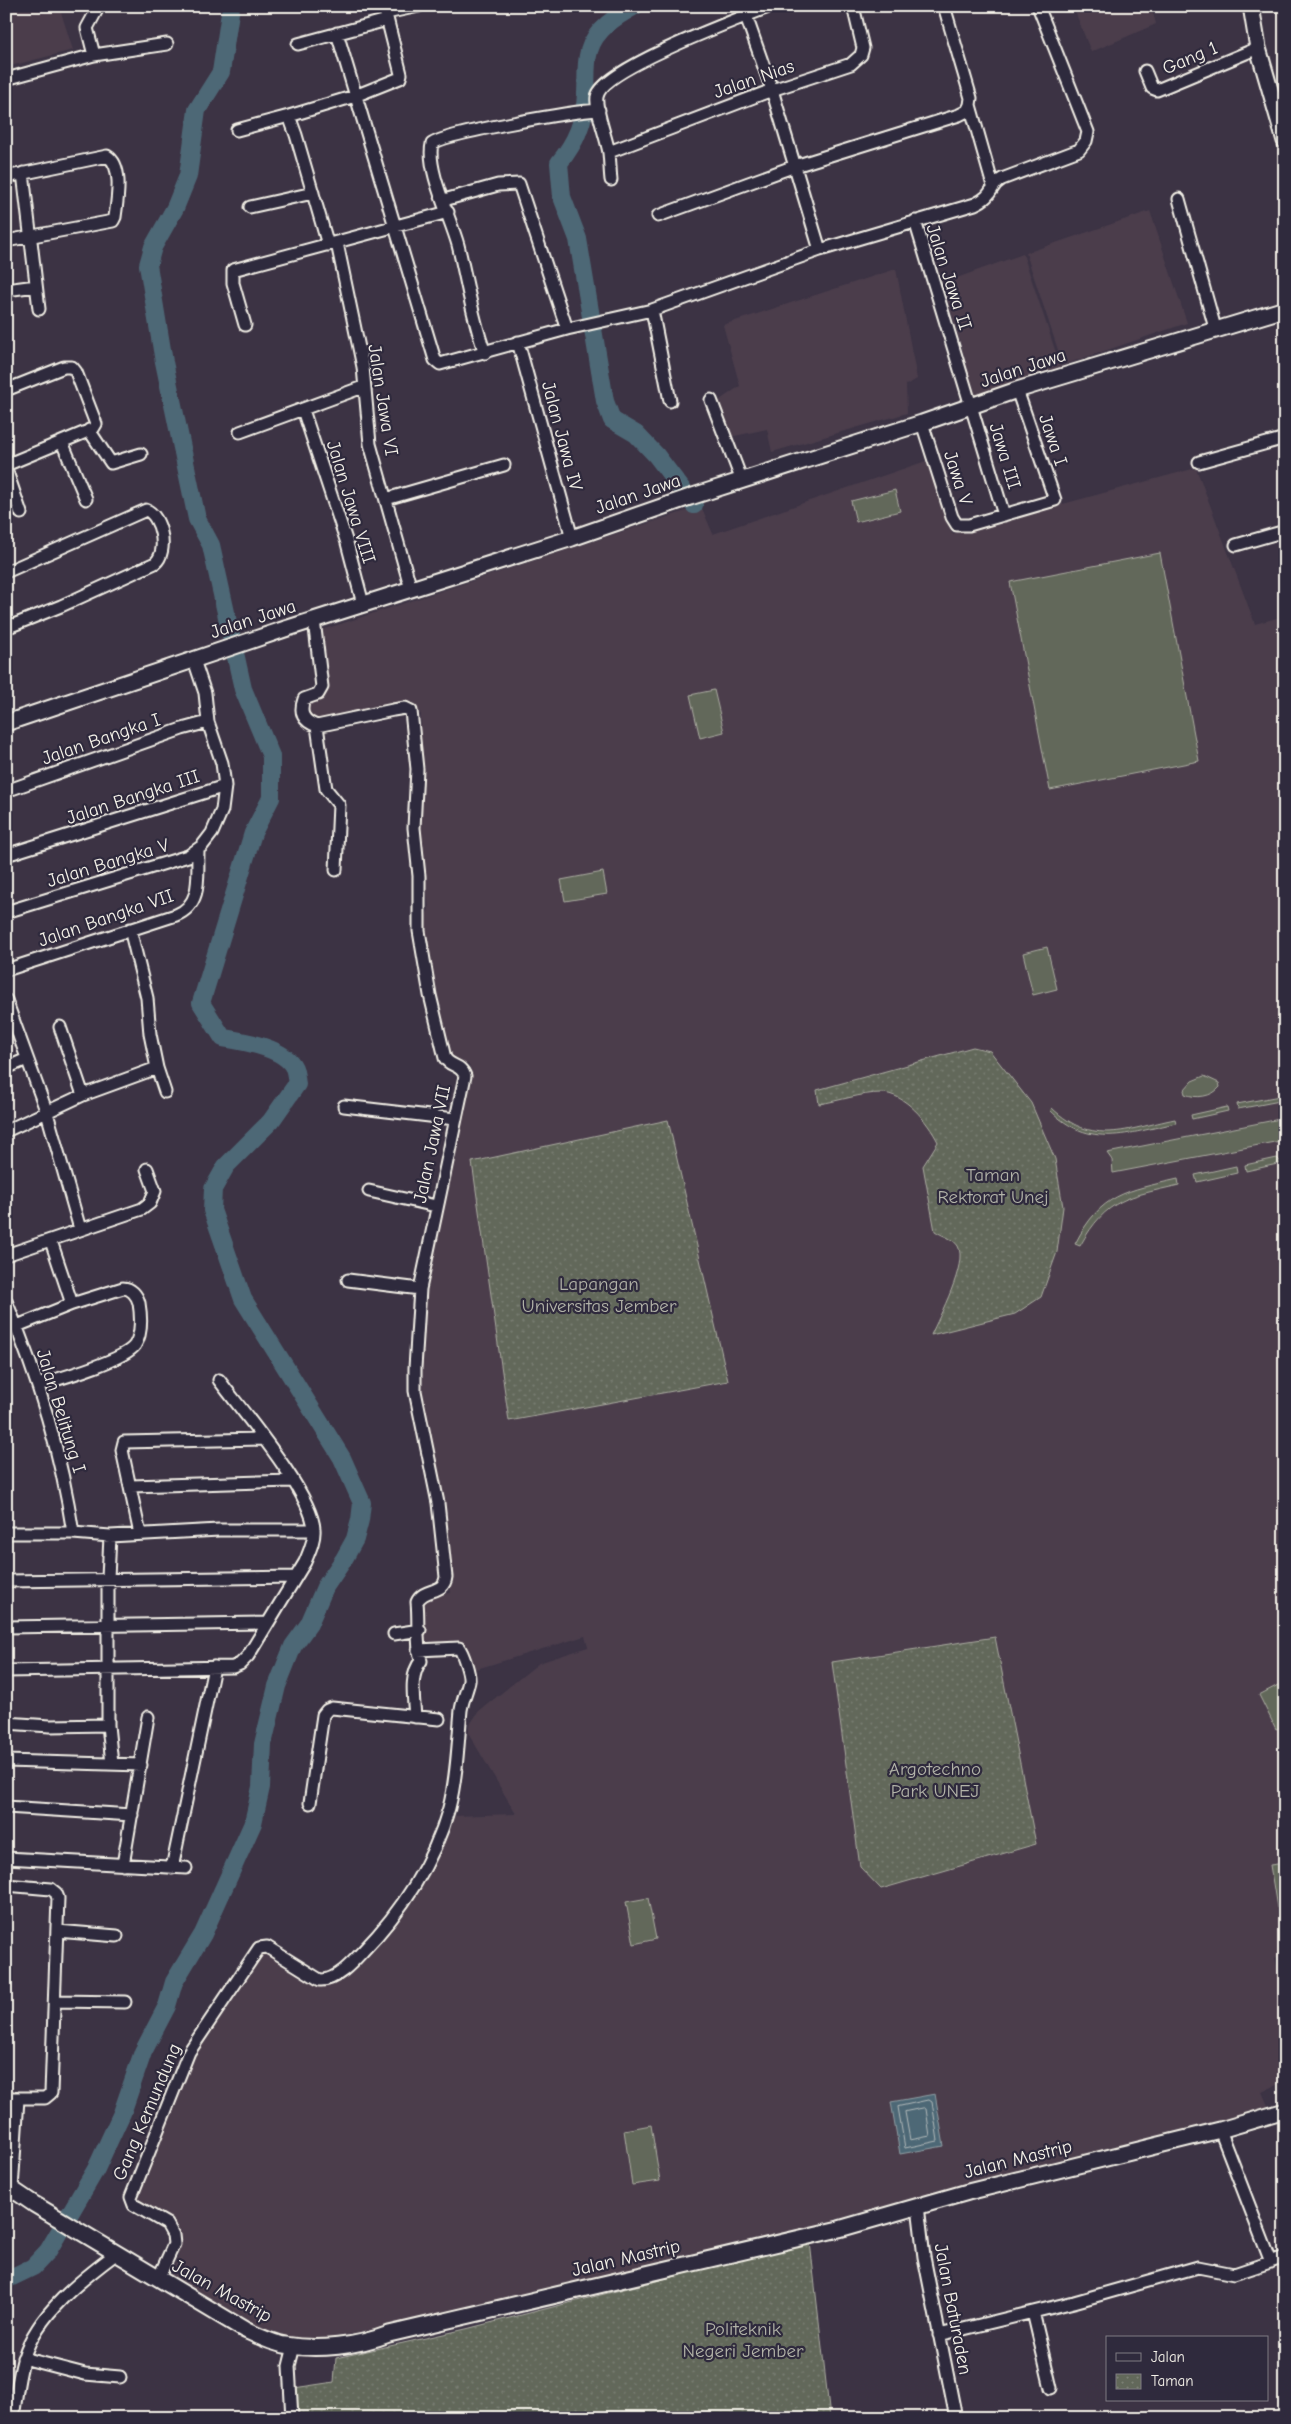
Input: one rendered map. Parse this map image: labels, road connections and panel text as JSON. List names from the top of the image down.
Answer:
{
  "streets": {
    "main road": ["Jalan Jawa", "Jalan Mastrip"],
    "street": [
      "Gang 1",
      "Jalan Nias",
      "Jalan Jawa II",
      "Jalan Jawa VI",
      "Jalan Jawa IV",
      "Jawa I",
      "Jawa III",
      "Jawa V",
      "Jalan Jawa VIII",
      "Jalan Bangka I",
      "Jalan Bangka III",
      "Jalan Bangka V",
      "Jalan Bangka VII",
      "Jalan Jawa VII",
      "Jalan Belitung I",
      "Gang Kemundung",
      "Jalan Baturaden"
    ]
  },
  "crossings": [
    ["Jalan Jawa II", "Jalan Jawa"],
    ["Jalan Jawa II", "Jalan Jawa IV"],
    ["Jalan Jawa II", "Jawa III"],
    ["Jalan Jawa", "Jalan Jawa VI"],
    ["Jalan Jawa", "Jalan Jawa IV"],
    ["Jalan Jawa", "Jawa I"],
    ["Jalan Jawa", "Jawa III"],
    ["Jalan Jawa", "Jawa V"],
    ["Jalan Jawa", "Jalan Jawa VIII"],
    ["Jawa I", "Jawa III"],
    ["Jawa I", "Jawa V"],
    ["Jawa III", "Jawa V"],
    ["Jalan Bangka III", "Jalan Bangka V"],
    ["Jalan Bangka V", "Jalan Bangka VII"],
    ["Jalan Jawa VII", "Gang Kemundung"],
    ["Gang Kemundung", "Jalan Mastrip"],
    ["Jalan Mastrip", "Jalan Baturaden"]
  ],
  "parks": [
    "Taman Rektorat Unej",
    "Lapangan Universitas Jember",
    "Argotechno Park UNEJ",
    "Politeknik Negeri Jember"
  ],
  "legend": ["Jalan", "Taman"]
}
